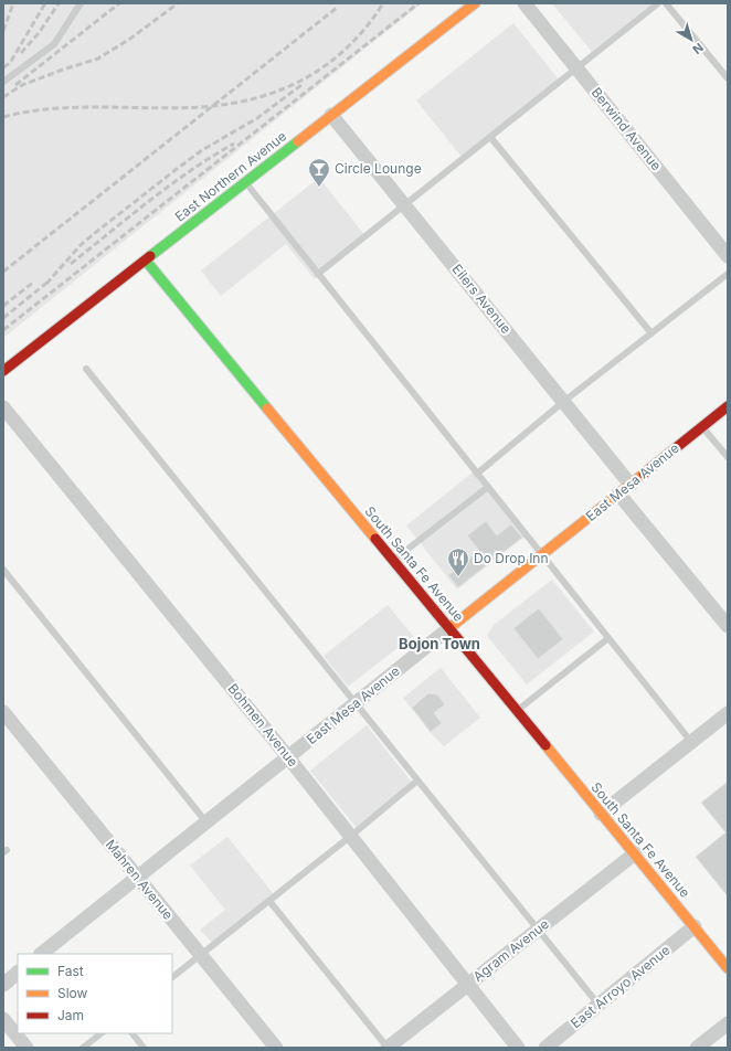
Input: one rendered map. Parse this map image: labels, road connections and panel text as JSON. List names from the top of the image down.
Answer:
{
  "streets": {
    "street": [
      "Berwind Avenue",
      "East Northern Avenue",
      "Eilers Avenue",
      "East Mesa Avenue",
      "South Santa Fe Avenue",
      "Bohmen Avenue",
      "Mahren Avenue",
      "Agram Avenue",
      "East Arroyo Avenue"
    ]
  },
  "crossings": [
    ["East Northern Avenue", "Eilers Avenue"],
    ["East Northern Avenue", "South Santa Fe Avenue"],
    ["Eilers Avenue", "East Mesa Avenue"],
    ["East Mesa Avenue", "South Santa Fe Avenue"],
    ["East Mesa Avenue", "Bohmen Avenue"],
    ["East Mesa Avenue", "Mahren Avenue"],
    ["South Santa Fe Avenue", "Agram Avenue"],
    ["South Santa Fe Avenue", "East Arroyo Avenue"],
    ["Bohmen Avenue", "Agram Avenue"]
  ],
  "districts": ["Bojon Town"],
  "places": {
    "bar": ["Circle Lounge"],
    "restaurant": ["Do Drop Inn"]
  },
  "legend": ["Fast", "Slow", "Jam"],
  "north": "bottom right"
}
